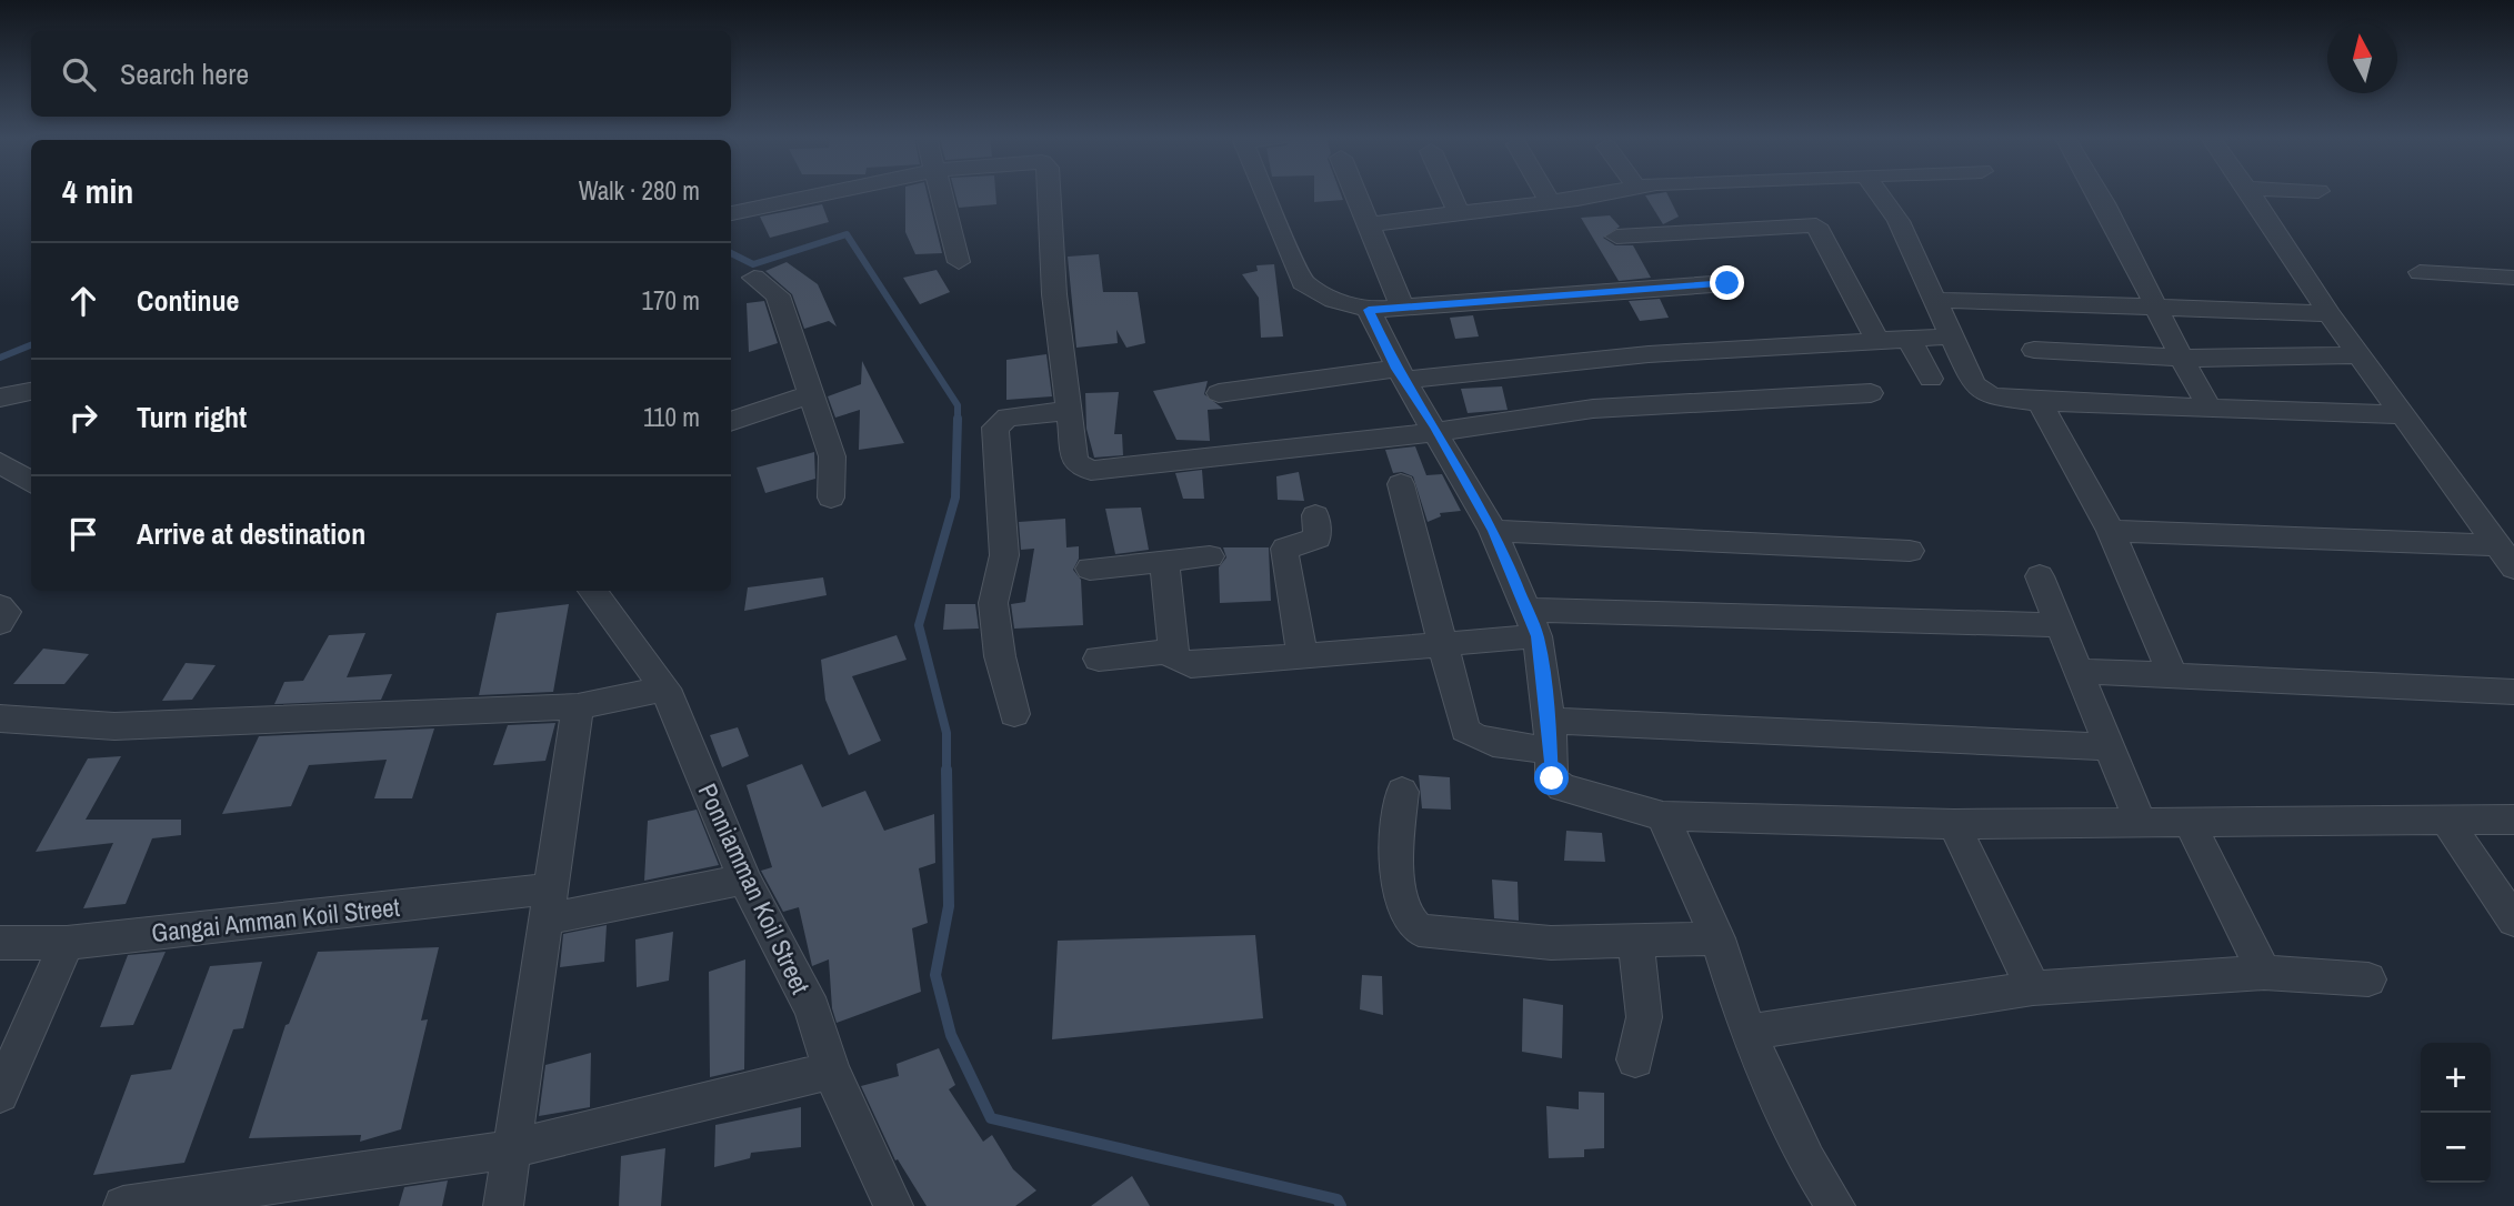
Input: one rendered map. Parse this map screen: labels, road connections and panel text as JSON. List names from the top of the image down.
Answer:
{
  "streets": {
    "street": ["Ponniamman Koil Street", "Gangai Amman Koil Street"]
  },
  "crossings": [
    ["Ponniamman Koil Street", "Gangai Amman Koil Street"]
  ],
  "north": "top",
  "page": {
    "search": "Search here",
    "heading": ["4 min", "Walk · 280 m"],
    "list": [
      ["Continue", "170 m"],
      ["Turn right", "110 m"],
      "Arrive at destination"
    ],
    "map_buttons": ["+", "−"]
  }
}
